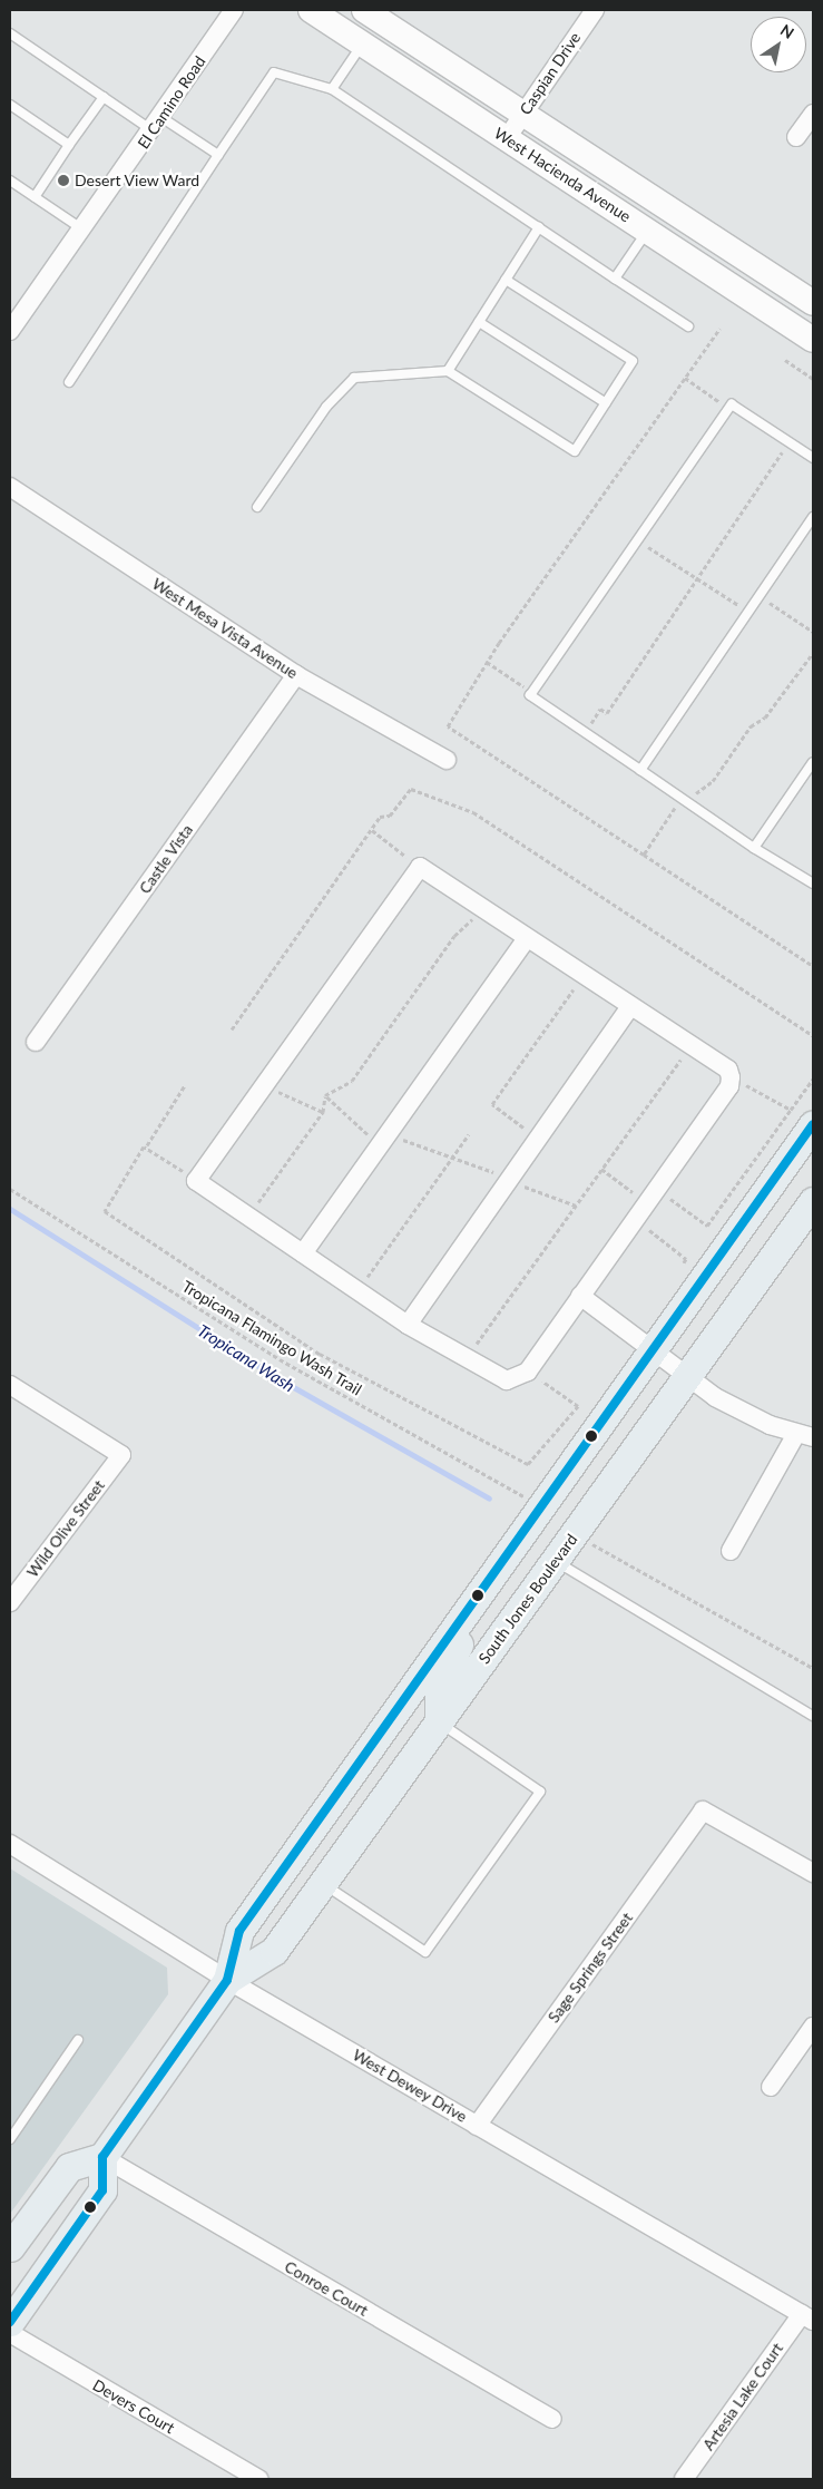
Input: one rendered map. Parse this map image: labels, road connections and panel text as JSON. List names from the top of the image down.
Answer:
{
  "streets": {
    "main road": ["West Hacienda Avenue", "South Jones Boulevard"],
    "street": [
      "Caspian Drive",
      "El Camino Road",
      "West Mesa Vista Avenue",
      "Castle Vista",
      "Wild Olive Street",
      "Sage Springs Street",
      "West Dewey Drive",
      "Conroe Court",
      "Artesia Lake Court",
      "Devers Court"
    ],
    "path": ["Tropicana Flamingo Wash Trail"]
  },
  "crossings": [
    ["Caspian Drive", "West Hacienda Avenue"],
    ["West Mesa Vista Avenue", "Castle Vista"],
    ["South Jones Boulevard", "West Dewey Drive"],
    ["South Jones Boulevard", "Conroe Court"],
    ["Sage Springs Street", "West Dewey Drive"],
    ["West Dewey Drive", "Artesia Lake Court"]
  ],
  "water": ["Tropicana Wash"],
  "places": ["Desert View Ward"],
  "north": "top right"
}
